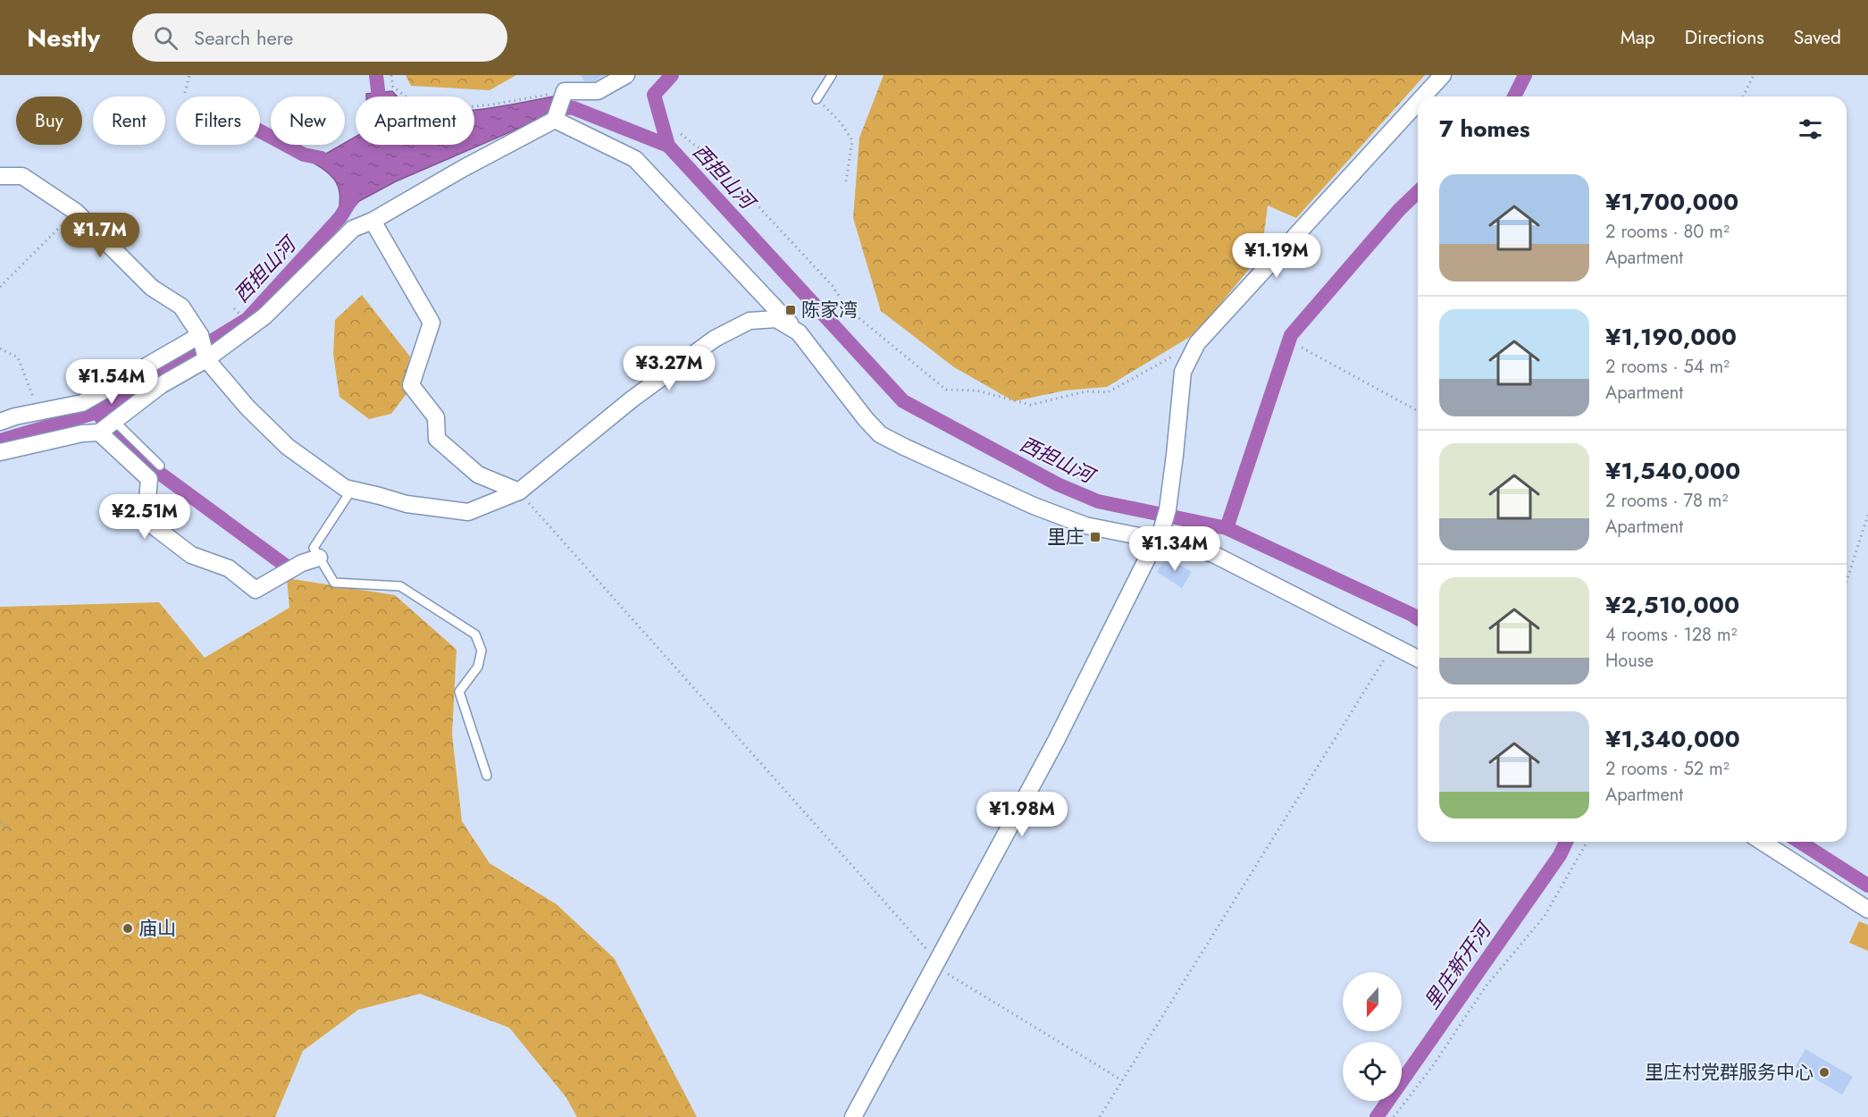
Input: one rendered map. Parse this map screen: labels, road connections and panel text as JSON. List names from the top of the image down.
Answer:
{
  "water": ["西担山河", "里庄新开河"],
  "places": {
    "transit": ["陈家湾", "里庄"],
    "other": ["庙山", "里庄村党群服务中心"]
  },
  "north": "bottom",
  "page": {
    "header": "Nestly",
    "search": "Search here",
    "nav": ["Map", "Directions", "Saved"],
    "chip": [
      "Buy",
      "Rent",
      "Filters",
      "New",
      "Apartment"
    ],
    "heading": "7 homes",
    "list": [
      {
        "name": "¥1,700,000",
        "note": "2 rooms · 80 m² · Apartment"
      },
      {
        "name": "¥1,190,000",
        "note": "2 rooms · 54 m² · Apartment"
      },
      {
        "name": "¥1,540,000",
        "note": "2 rooms · 78 m² · Apartment"
      },
      {
        "name": "¥2,510,000",
        "note": "4 rooms · 128 m² · House"
      },
      {
        "name": "¥1,340,000",
        "note": "2 rooms · 52 m² · Apartment"
      }
    ],
    "price": [
      "¥1.7M",
      "¥1.19M",
      "¥3.27M",
      "¥1.54M",
      "¥2.51M",
      "¥1.34M",
      "¥1.98M"
    ]
  }
}
